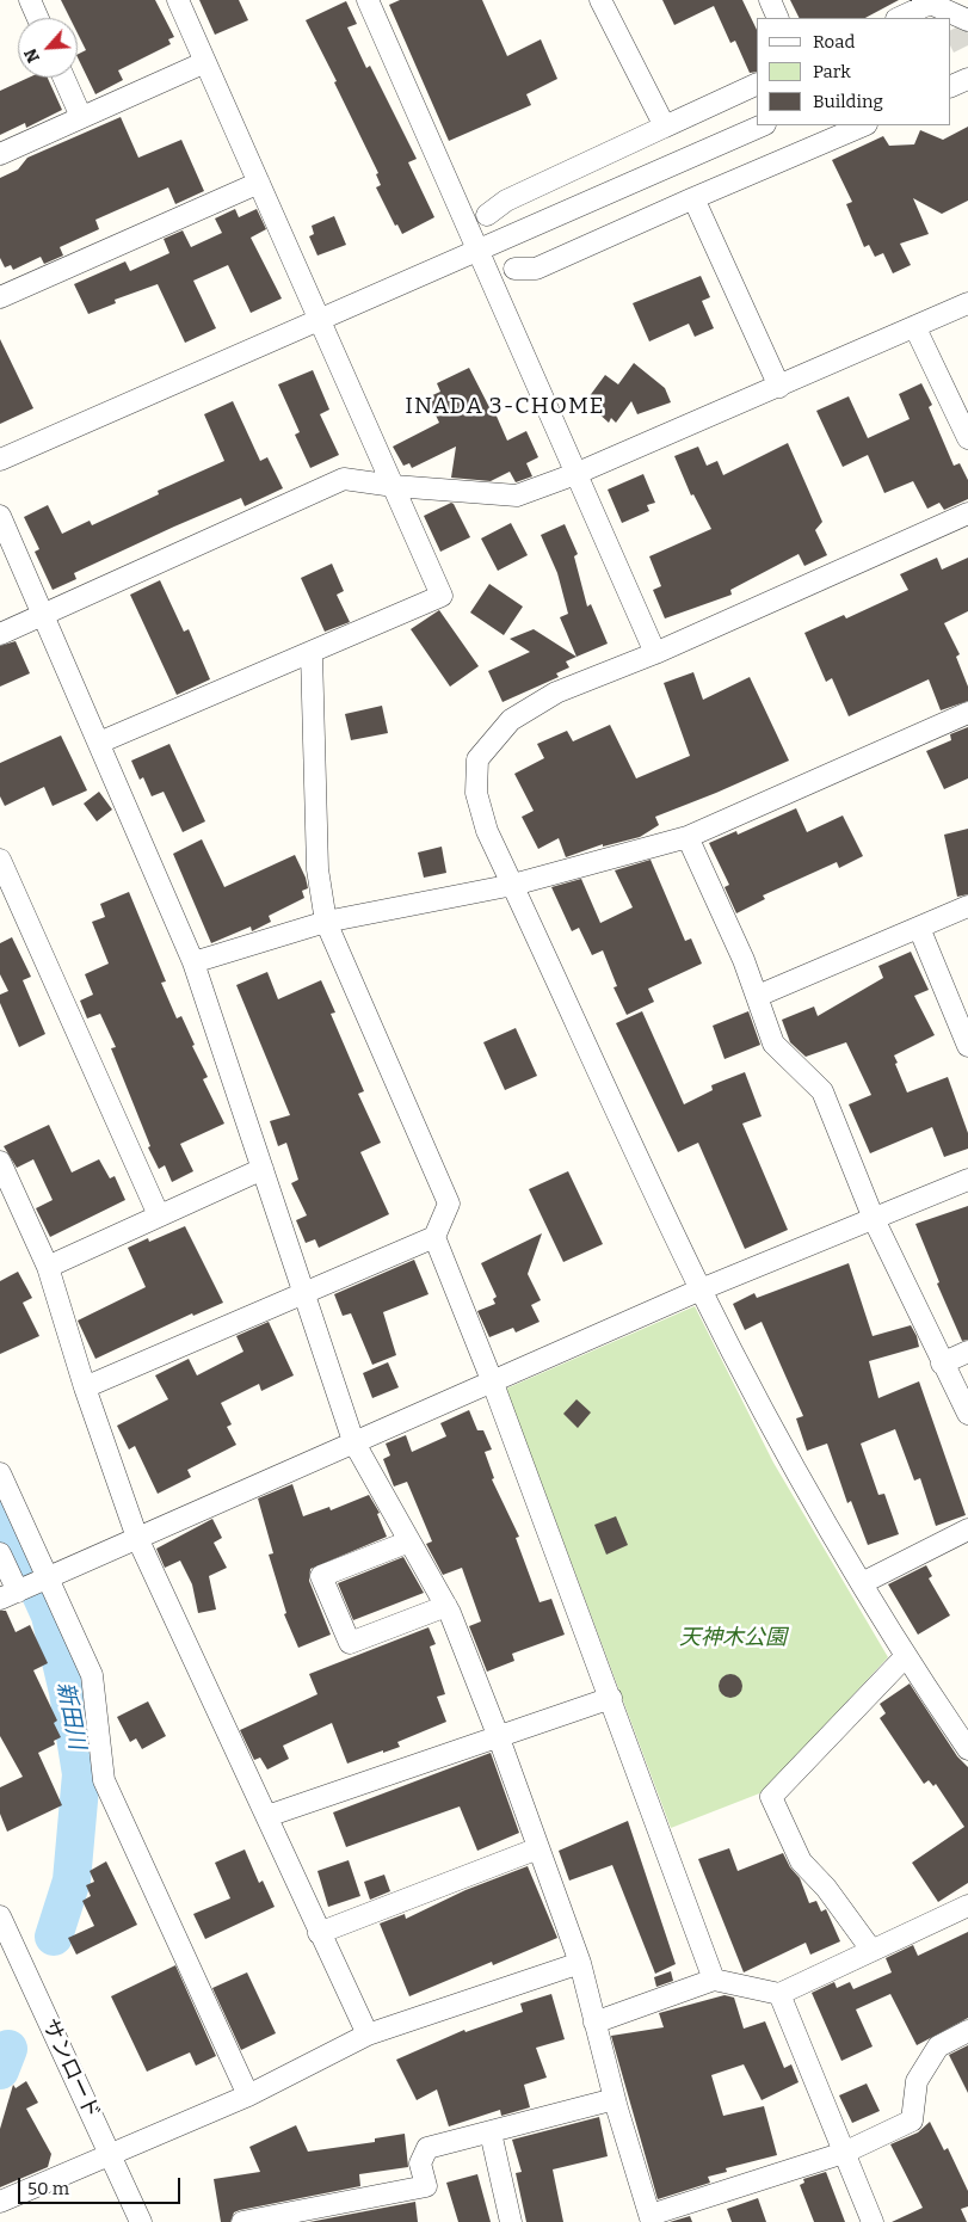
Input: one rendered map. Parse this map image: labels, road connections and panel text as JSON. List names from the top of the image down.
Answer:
{
  "streets": {
    "street": ["サンロード"]
  },
  "districts": ["INADA 3-CHOME"],
  "water": ["新田川"],
  "parks": ["天神木公園"],
  "legend": ["Road", "Park", "Building"],
  "scale_bar": "50 m",
  "north": "bottom left"
}
